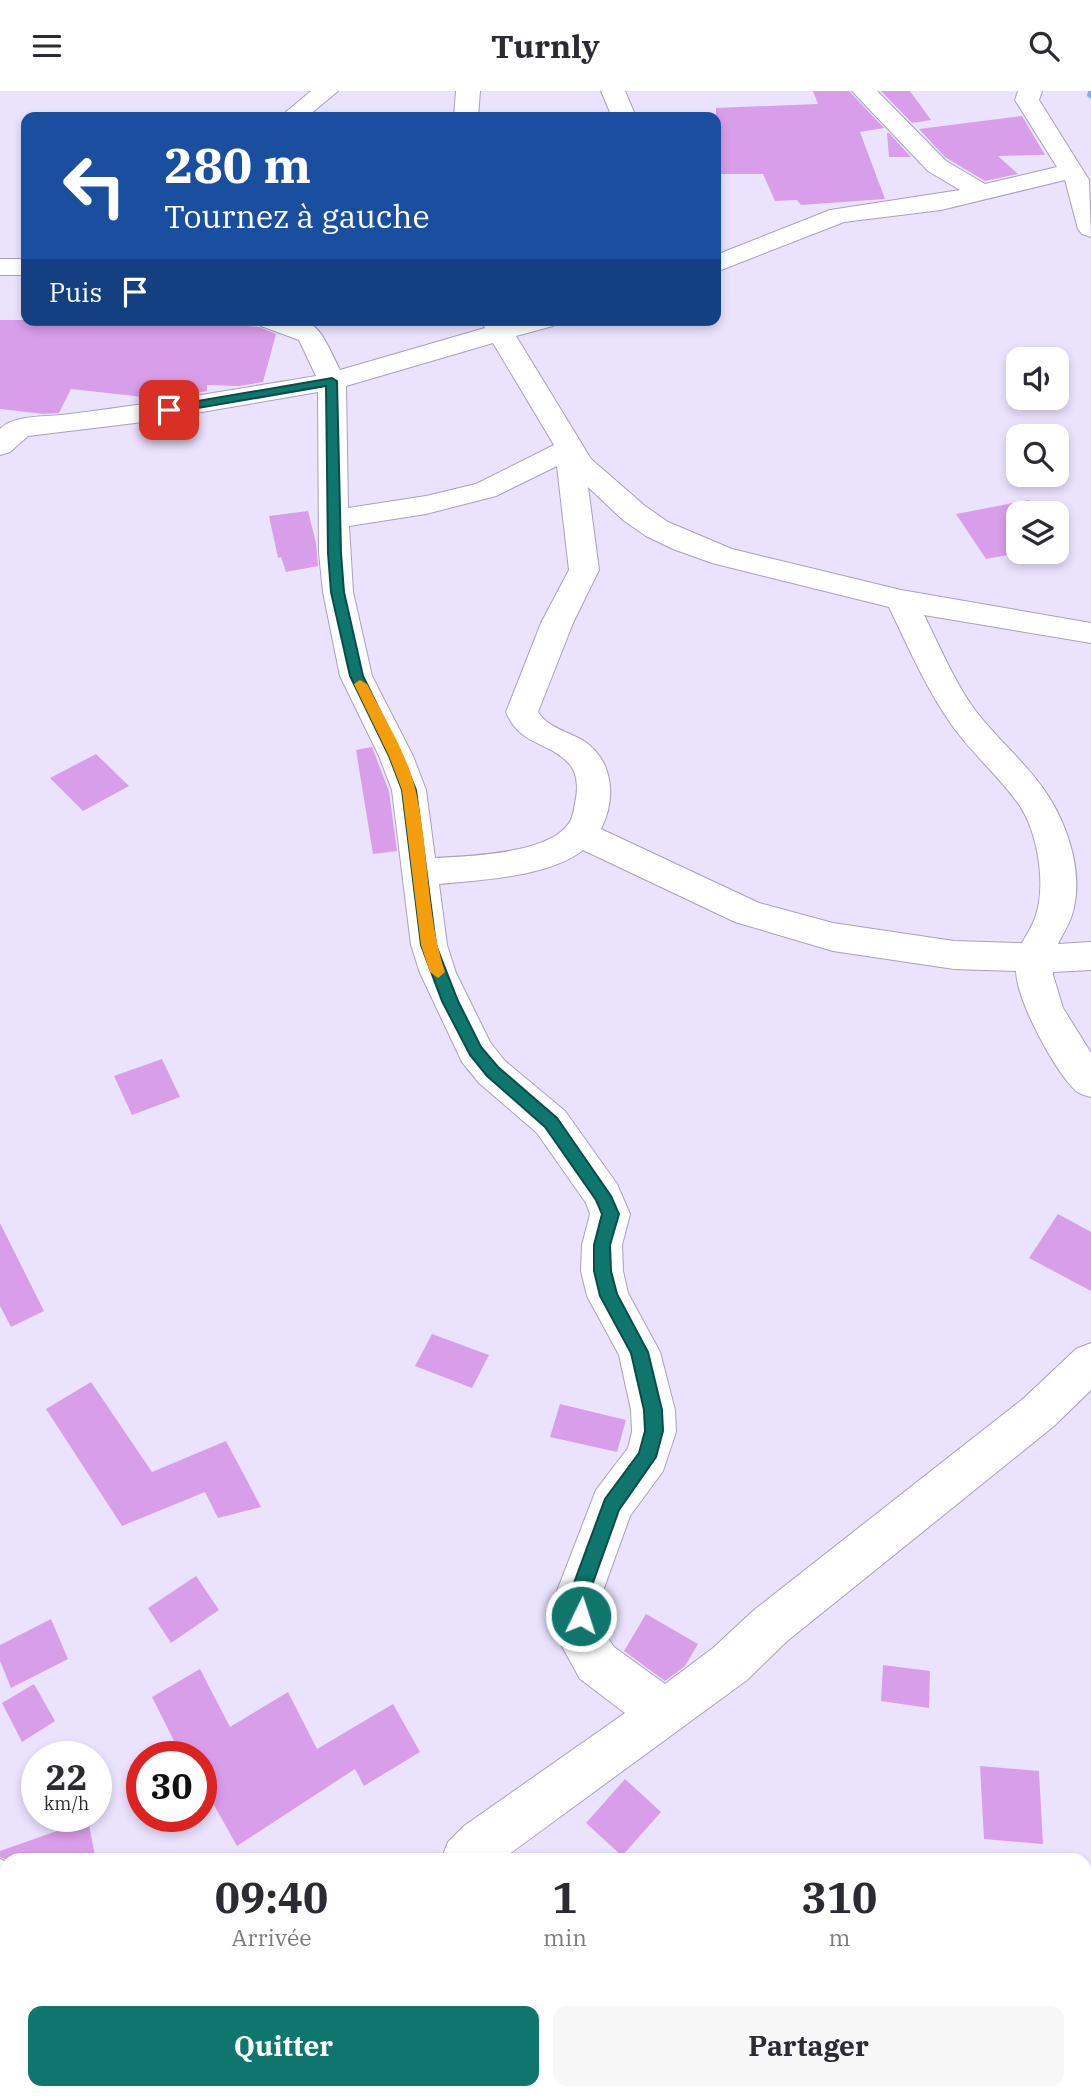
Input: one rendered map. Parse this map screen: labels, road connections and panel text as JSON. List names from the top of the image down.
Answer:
{
  "page": {
    "header": "Turnly",
    "turn": ["280 m", "Tournez à gauche"],
    "then": "Puis",
    "speed": "22 km/h",
    "limit": "30",
    "eta": [
      "09:40",
      "Arrivée",
      "1",
      "min",
      "310",
      "m"
    ],
    "buttons": ["Quitter", "Partager"]
  }
}
